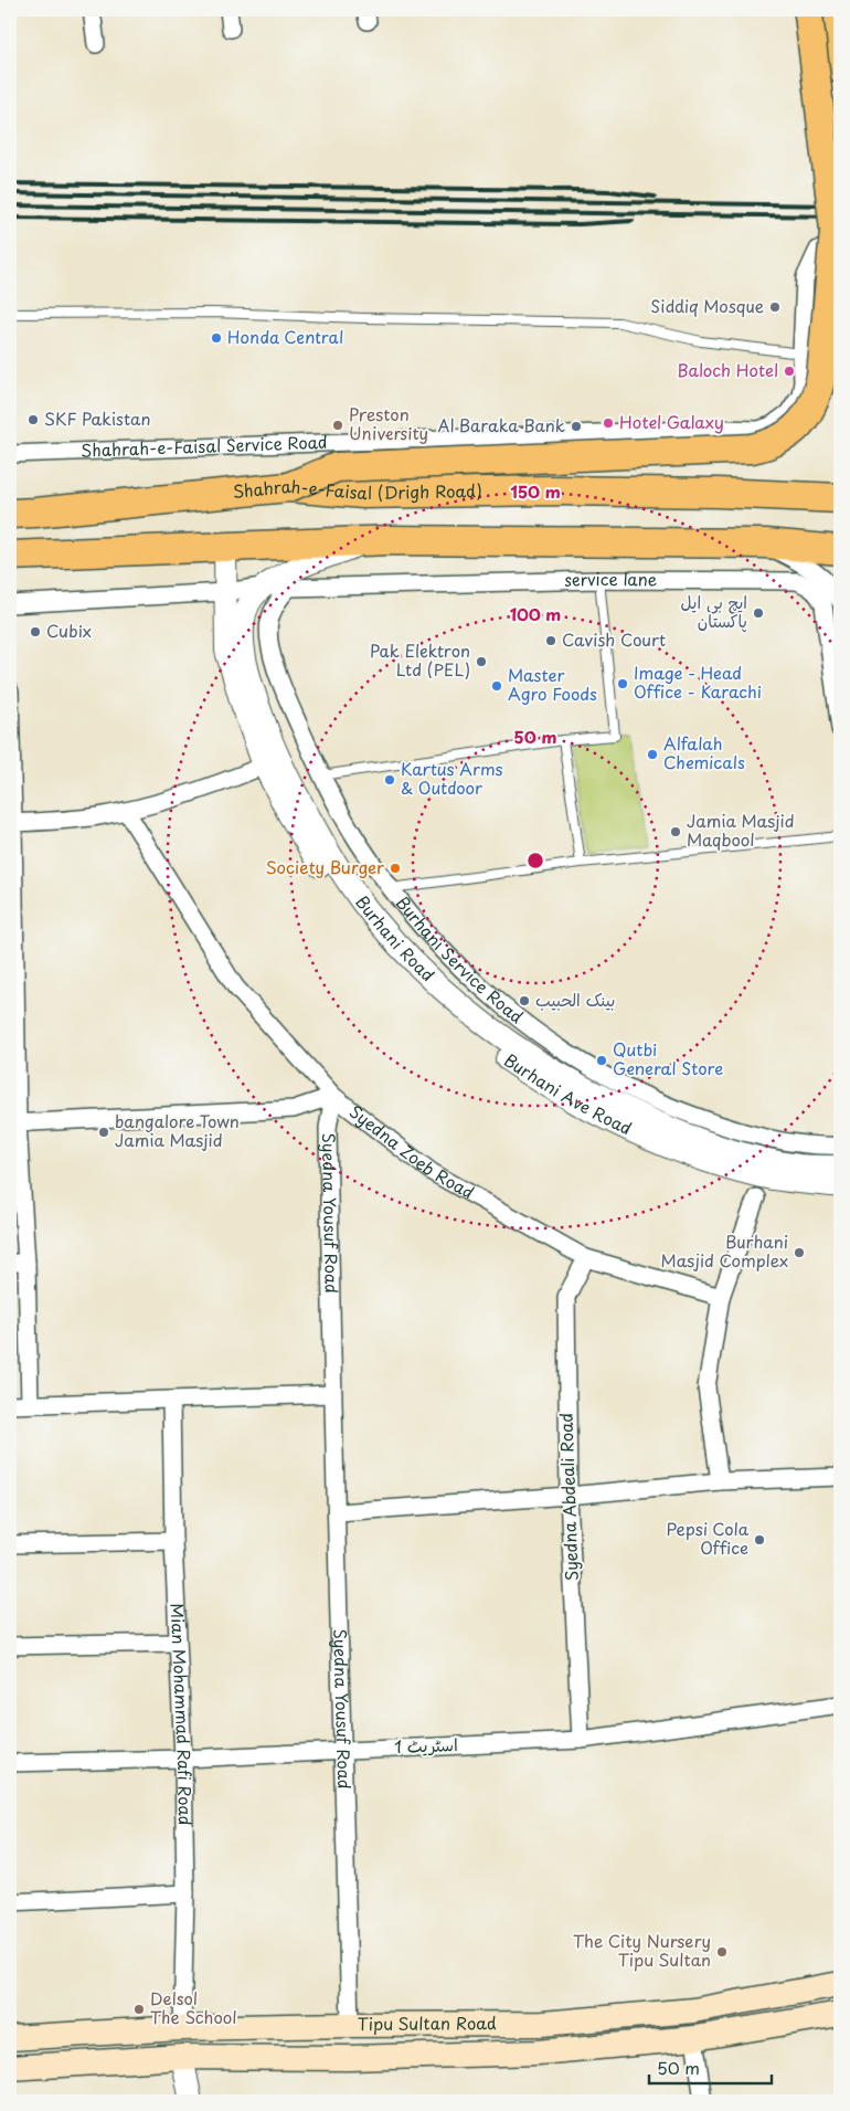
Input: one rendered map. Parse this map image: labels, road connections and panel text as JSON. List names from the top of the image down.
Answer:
{
  "streets": {
    "highway": ["Shahrah-e-Faisal (Drigh Road)"],
    "main road": ["Tipu Sultan Road"],
    "street": [
      "Shahrah-e-Faisal Service Road",
      "service lane",
      "Burhani Road",
      "Burhani Service Road",
      "Burhani Ave Road",
      "Syedna Zoeb Road",
      "Syedna Yousuf Road",
      "Syedna Abdeali Road",
      "Mian Mohammad Rafi Road",
      "اسٹریٹ 1"
    ]
  },
  "crossings": [
    ["service lane", "Burhani Road"],
    ["service lane", "Burhani Service Road"],
    ["Syedna Zoeb Road", "Syedna Yousuf Road"],
    ["Syedna Zoeb Road", "Syedna Abdeali Road"],
    ["Syedna Yousuf Road", "اسٹریٹ 1"],
    ["Syedna Yousuf Road", "Tipu Sultan Road"],
    ["Syedna Abdeali Road", "اسٹریٹ 1"],
    ["Mian Mohammad Rafi Road", "اسٹریٹ 1"],
    ["Mian Mohammad Rafi Road", "Tipu Sultan Road"]
  ],
  "places": [
    "Siddiq Mosque",
    "Honda Central",
    "Baloch Hotel",
    "SKF Pakistan",
    "Hotel Galaxy",
    "Preston University",
    "Al Baraka Bank",
    "ایچ بی ایل پاکستان",
    "Cubix",
    "Cavish Court",
    "Pak Elektron Ltd (PEL)",
    "Image - Head Office - Karachi",
    "Master Agro Foods",
    "Alfalah Chemicals",
    "Kartus Arms & Outdoor",
    "Jamia Masjid Maqbool",
    "Society Burger",
    "بينک الحبيب",
    "Qutbi General Store",
    "bangalore Town Jamia Masjid",
    "Burhani Masjid Complex",
    "Pepsi Cola Office",
    "The City Nursery Tipu Sultan",
    "Delsol The School"
  ],
  "scale_bar": "50 m",
  "rings": ["150 m", "100 m", "50 m"]
}
